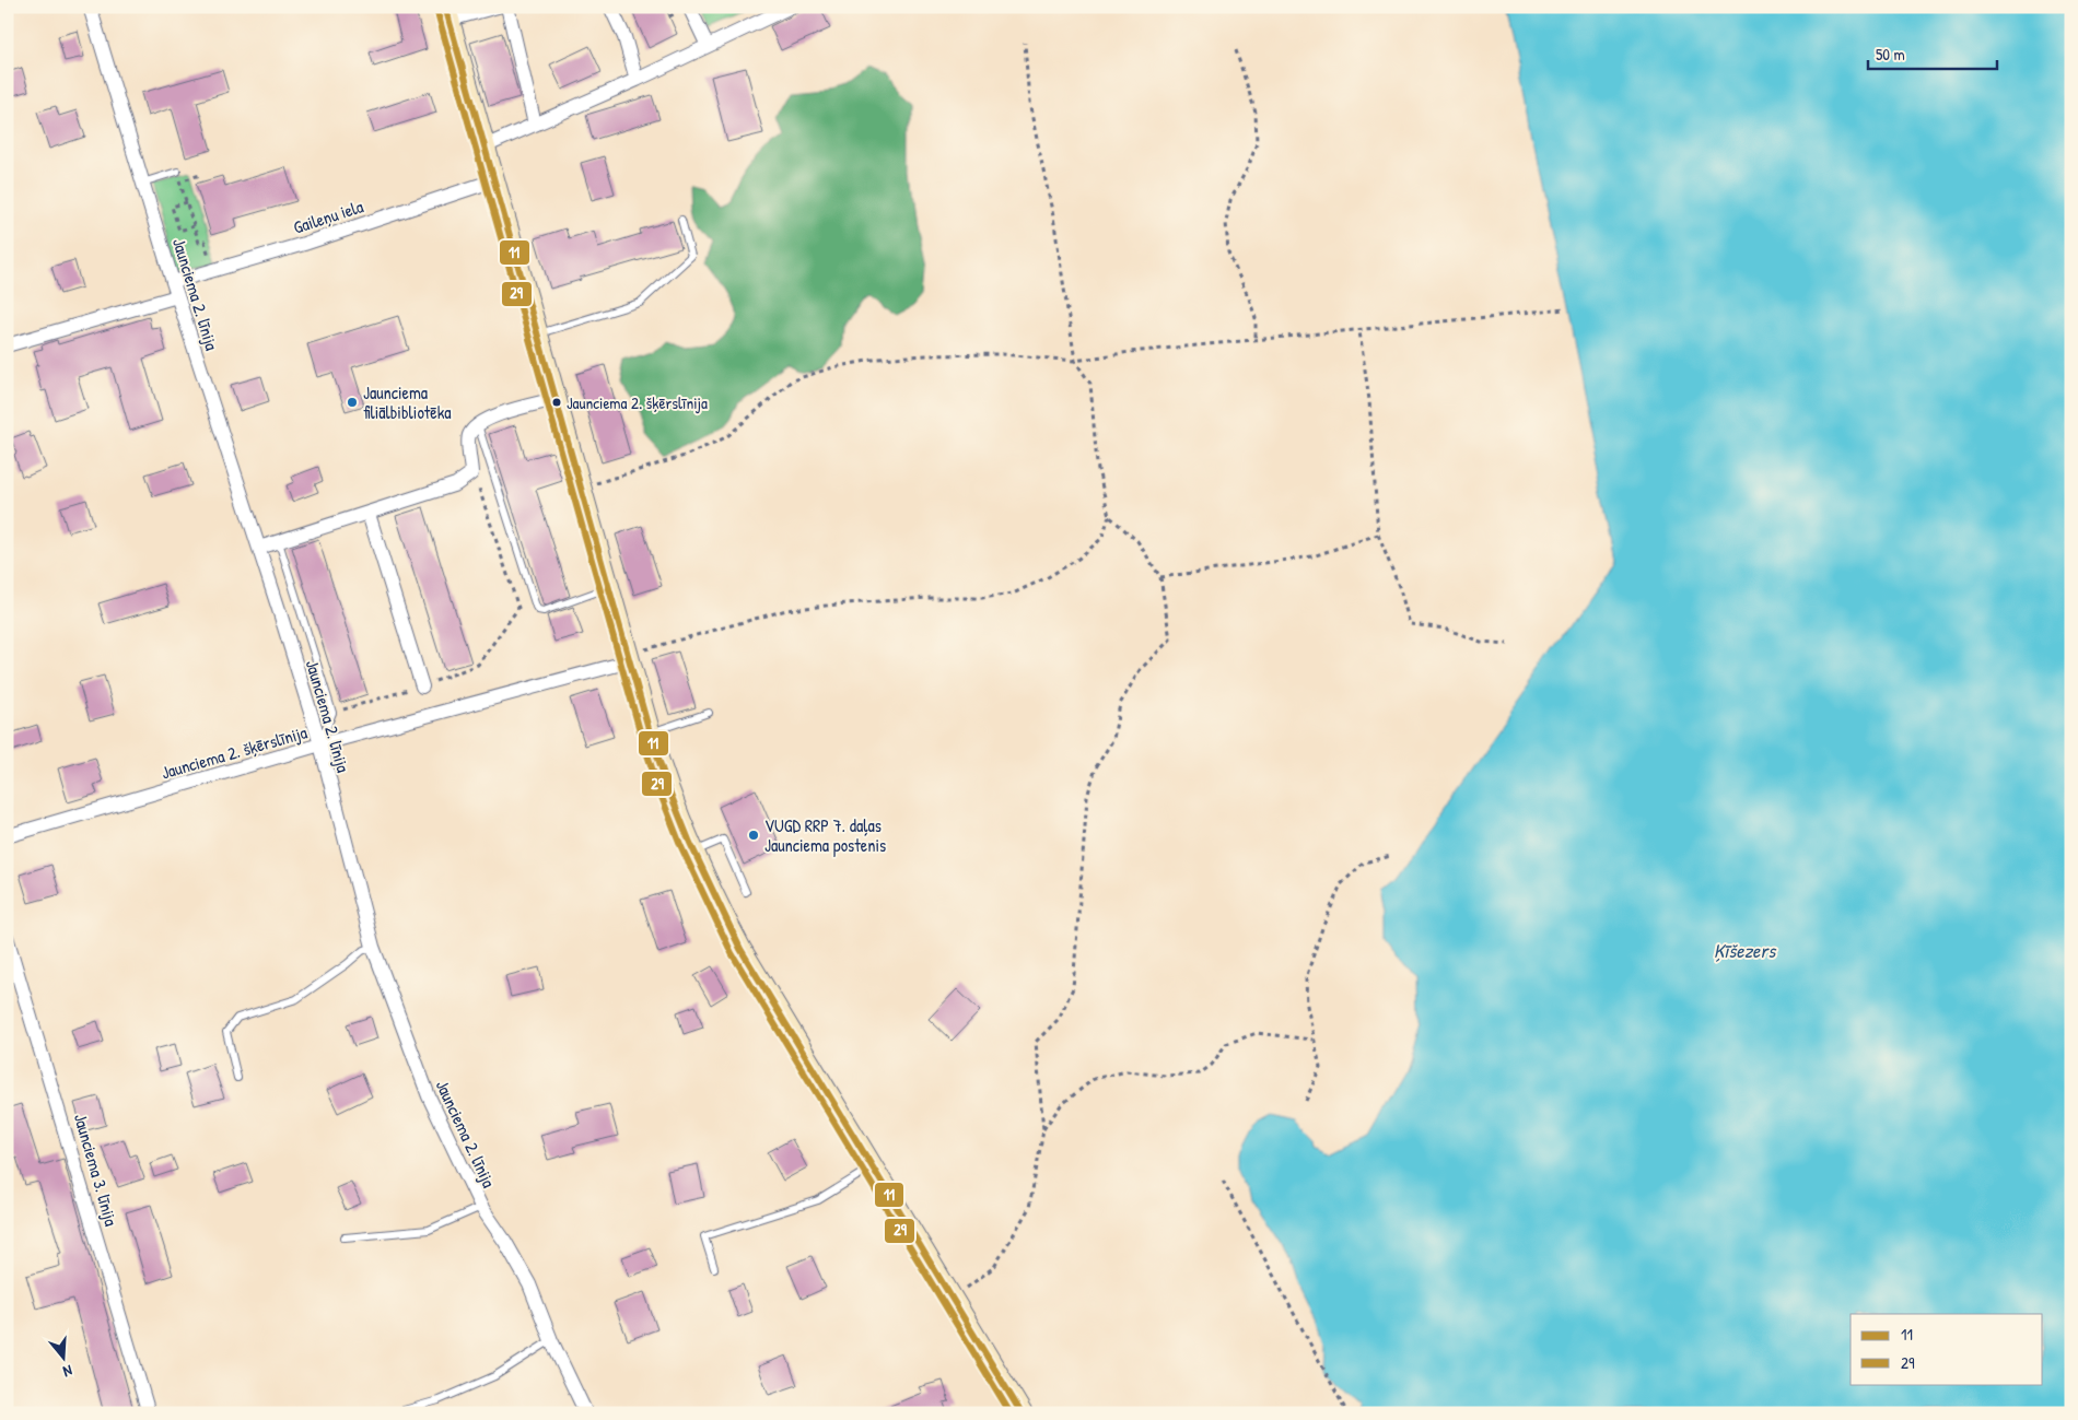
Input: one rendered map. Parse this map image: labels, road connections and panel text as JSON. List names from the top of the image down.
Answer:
{
  "streets": {
    "street": [
      "Gaileņu iela",
      "Jaunciema 2. līnija",
      "Jaunciema 2. šķērslīnija",
      "Jaunciema 3. līnija"
    ]
  },
  "crossings": [
    ["Gaileņu iela", "Jaunciema 2. līnija"],
    ["Jaunciema 2. līnija", "Jaunciema 2. šķērslīnija"]
  ],
  "water": ["Ķīšezers"],
  "places": ["Jaunciema filiālbibliotēka", "Jaunciema 2. šķērslīnija", "VUGD RRP 7. daļas Jaunciema postenis"],
  "lines": ["transit line 11", "transit line 29"],
  "legend": ["11", "29"],
  "scale_bar": "50 m",
  "north": "bottom"
}
